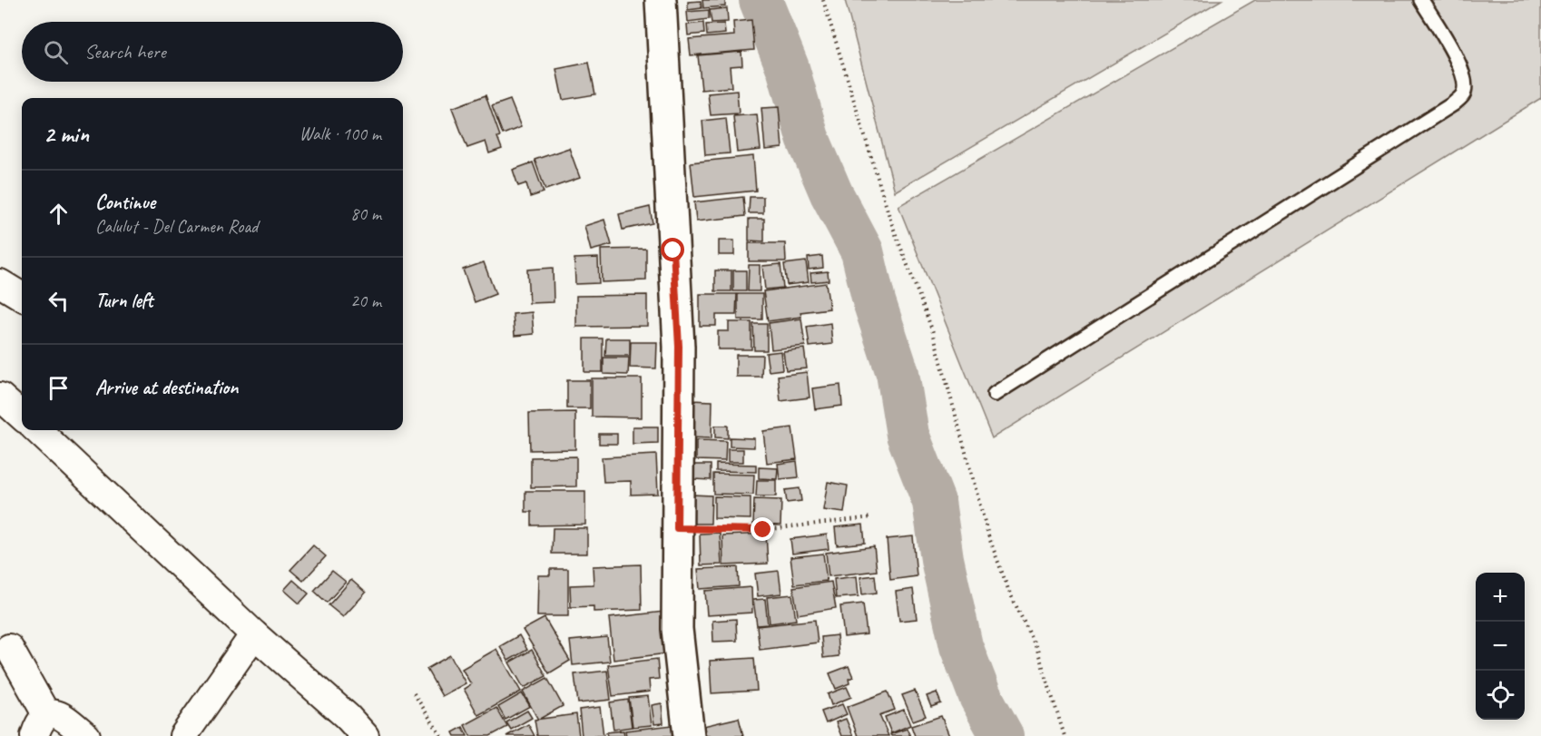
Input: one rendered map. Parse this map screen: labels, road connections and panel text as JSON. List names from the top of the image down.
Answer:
{
  "page": {
    "search": "Search here",
    "heading": ["2 min", "Walk · 100 m"],
    "list": [
      ["Continue", "Calulut - Del Carmen Road", "80 m"],
      ["Turn left", "20 m"],
      "Arrive at destination"
    ],
    "map_buttons": ["+", "−"]
  }
}
